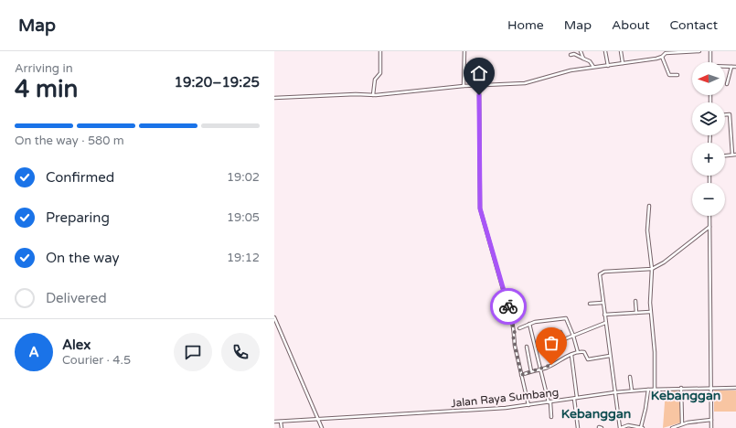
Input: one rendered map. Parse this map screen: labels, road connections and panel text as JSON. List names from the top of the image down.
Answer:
{
  "streets": {
    "street": ["Jalan Raya Sumbang"]
  },
  "districts": ["Kebanggan", "Kebanggan"],
  "north": "left",
  "page": {
    "header": "Map",
    "nav": [
      "Home",
      "Map",
      "About",
      "Contact"
    ],
    "heading": ["4 min", "Arriving in", "19:20–19:25"],
    "panel": ["Alex", "Courier · 4.5"],
    "map_buttons": ["+", "−"],
    "bar": "On the way · 580 m",
    "list": [
      ["Confirmed", "19:02"],
      ["Preparing", "19:05"],
      ["On the way", "19:12"],
      "Delivered"
    ],
    "round": "A"
  }
}
